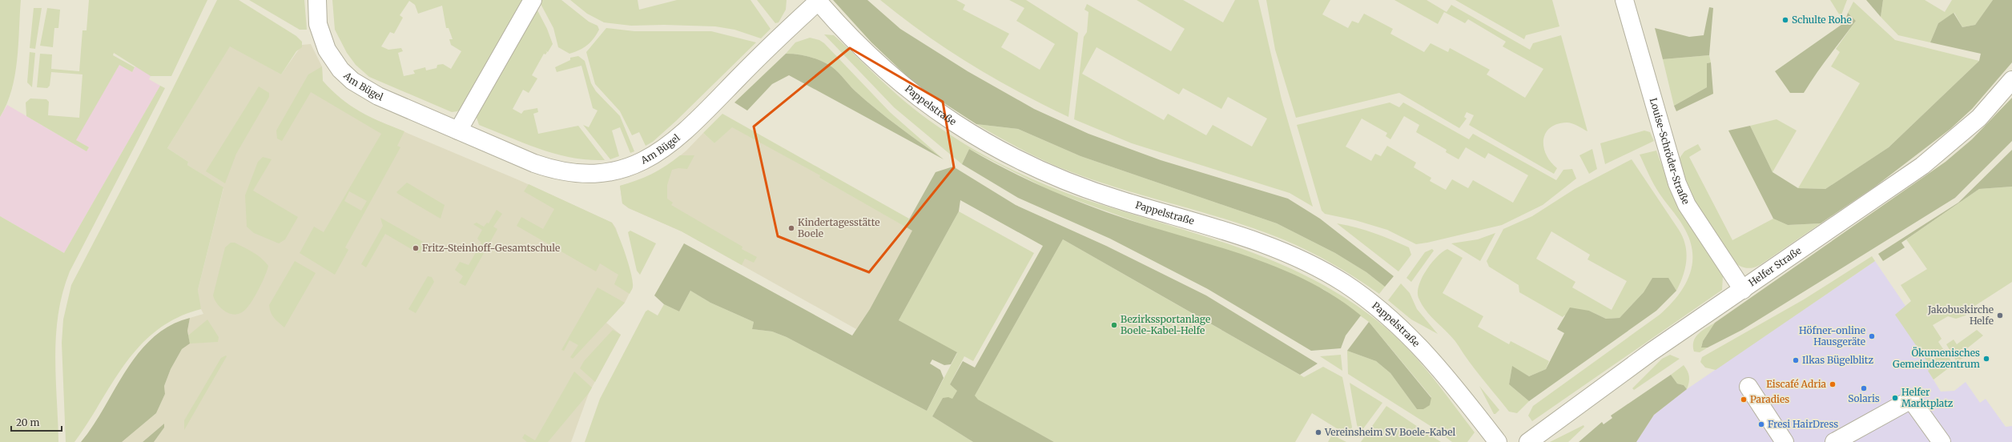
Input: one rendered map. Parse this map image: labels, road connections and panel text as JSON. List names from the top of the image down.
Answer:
{
  "streets": {
    "street": [
      "Am Bügel",
      "Pappelstraße",
      "Louise-Schröder-Straße",
      "Helfer Straße"
    ]
  },
  "crossings": [
    ["Am Bügel", "Pappelstraße"],
    ["Louise-Schröder-Straße", "Helfer Straße"]
  ],
  "places": [
    "Schulte Rohe",
    "Kindertagesstätte Boele",
    "Fritz-Steinhoff-Gesamtschule",
    "Jakobuskirche Helfe",
    "Bezirkssportanlage Boele-Kabel-Helfe",
    "Höfner-online Hausgeräte",
    "Ökumenisches Gemeindezentrum",
    "Ilkas Bügelblitz",
    "Eiscafé Adria",
    "Solaris",
    "Helfer Marktplatz",
    "Paradies",
    "Fresi HairDress",
    "Vereinsheim SV Boele-Kabel"
  ],
  "scale_bar": "20 m"
}
